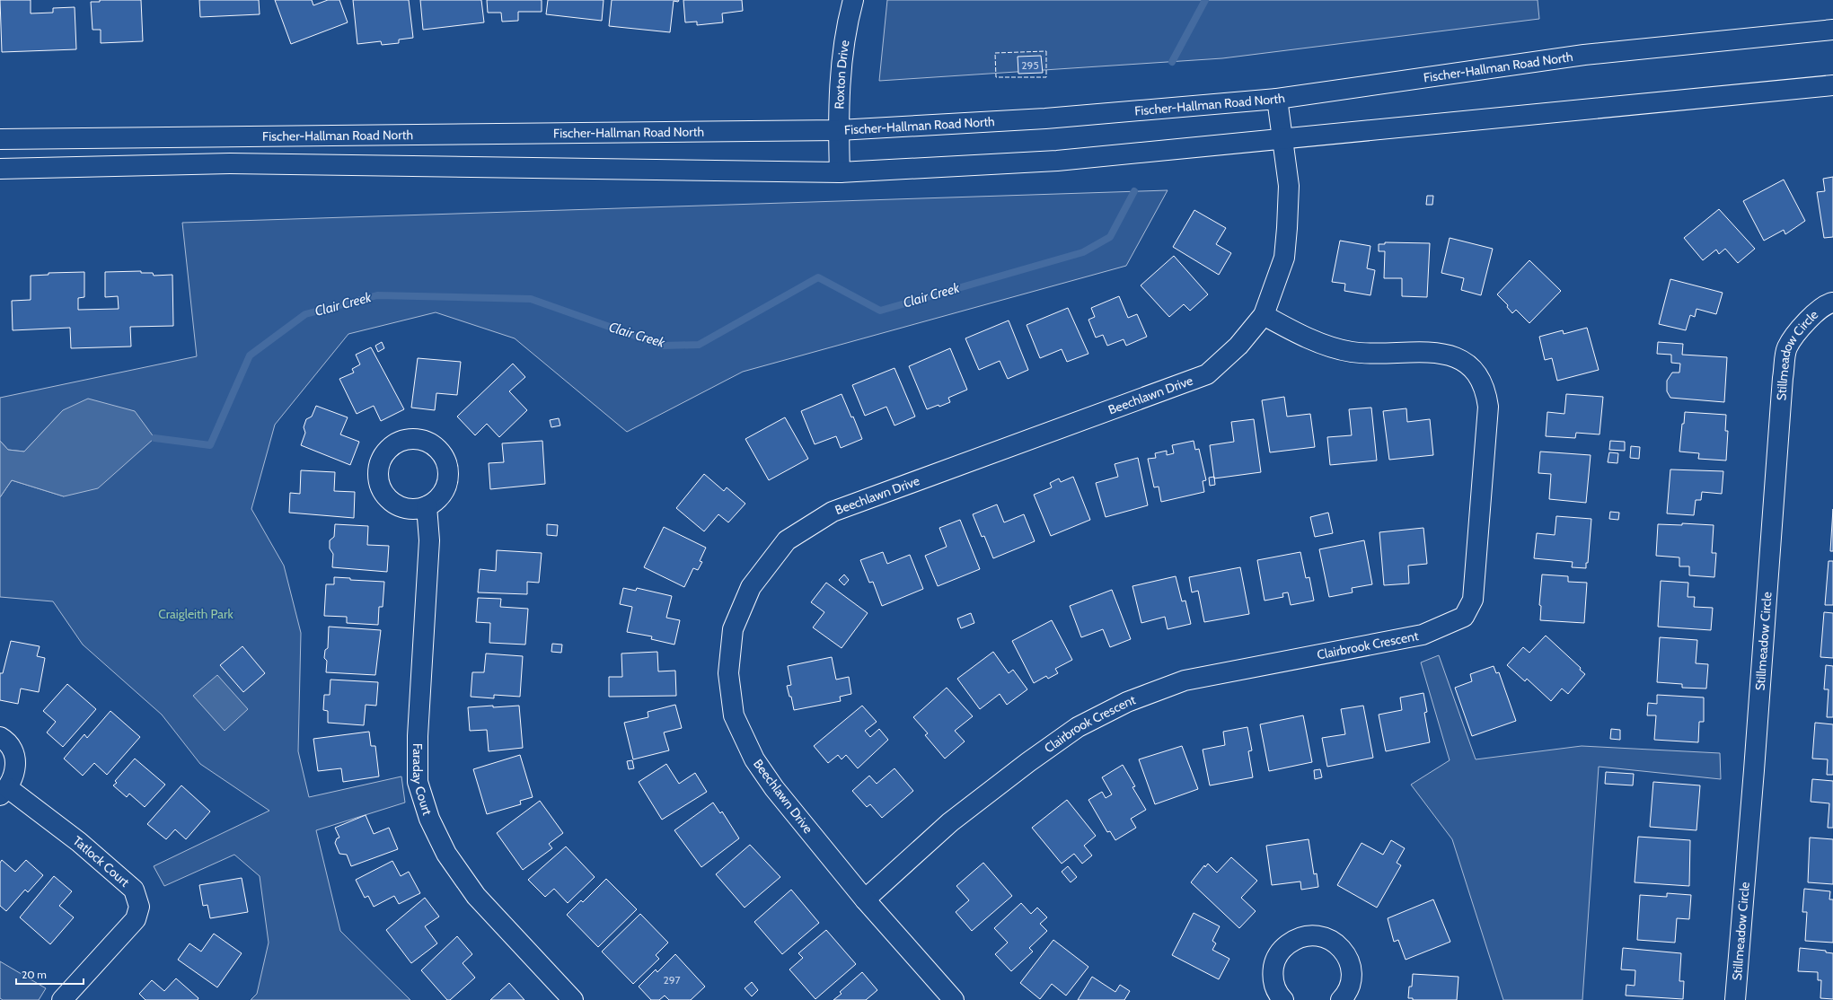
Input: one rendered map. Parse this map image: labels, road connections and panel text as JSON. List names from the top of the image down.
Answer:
{
  "streets": {
    "street": [
      "Fischer-Hallman Road North",
      "Roxton Drive",
      "Stillmeadow Circle",
      "Beechlawn Drive",
      "Clairbrook Crescent",
      "Faraday Court",
      "Tatlock Court"
    ]
  },
  "crossings": [
    ["Fischer-Hallman Road North", "Roxton Drive"],
    ["Fischer-Hallman Road North", "Beechlawn Drive"],
    ["Beechlawn Drive", "Clairbrook Crescent"]
  ],
  "water": ["Clair Creek"],
  "parks": ["Craigleith Park"],
  "house_numbers": ["295", "297"],
  "scale_bar": "20 m"
}
